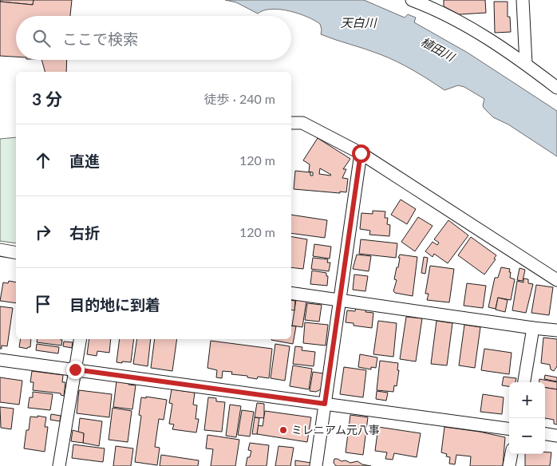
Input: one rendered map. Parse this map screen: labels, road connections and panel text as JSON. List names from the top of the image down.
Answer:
{
  "water": ["天白川", "植田川"],
  "places": ["ミレニアム元八事"],
  "page": {
    "search": "ここで検索",
    "heading": ["3 分", "徒歩 · 240 m"],
    "list": [
      ["直進", "120 m"],
      ["右折", "120 m"],
      "目的地に到着"
    ],
    "map_buttons": ["+", "−"]
  }
}
